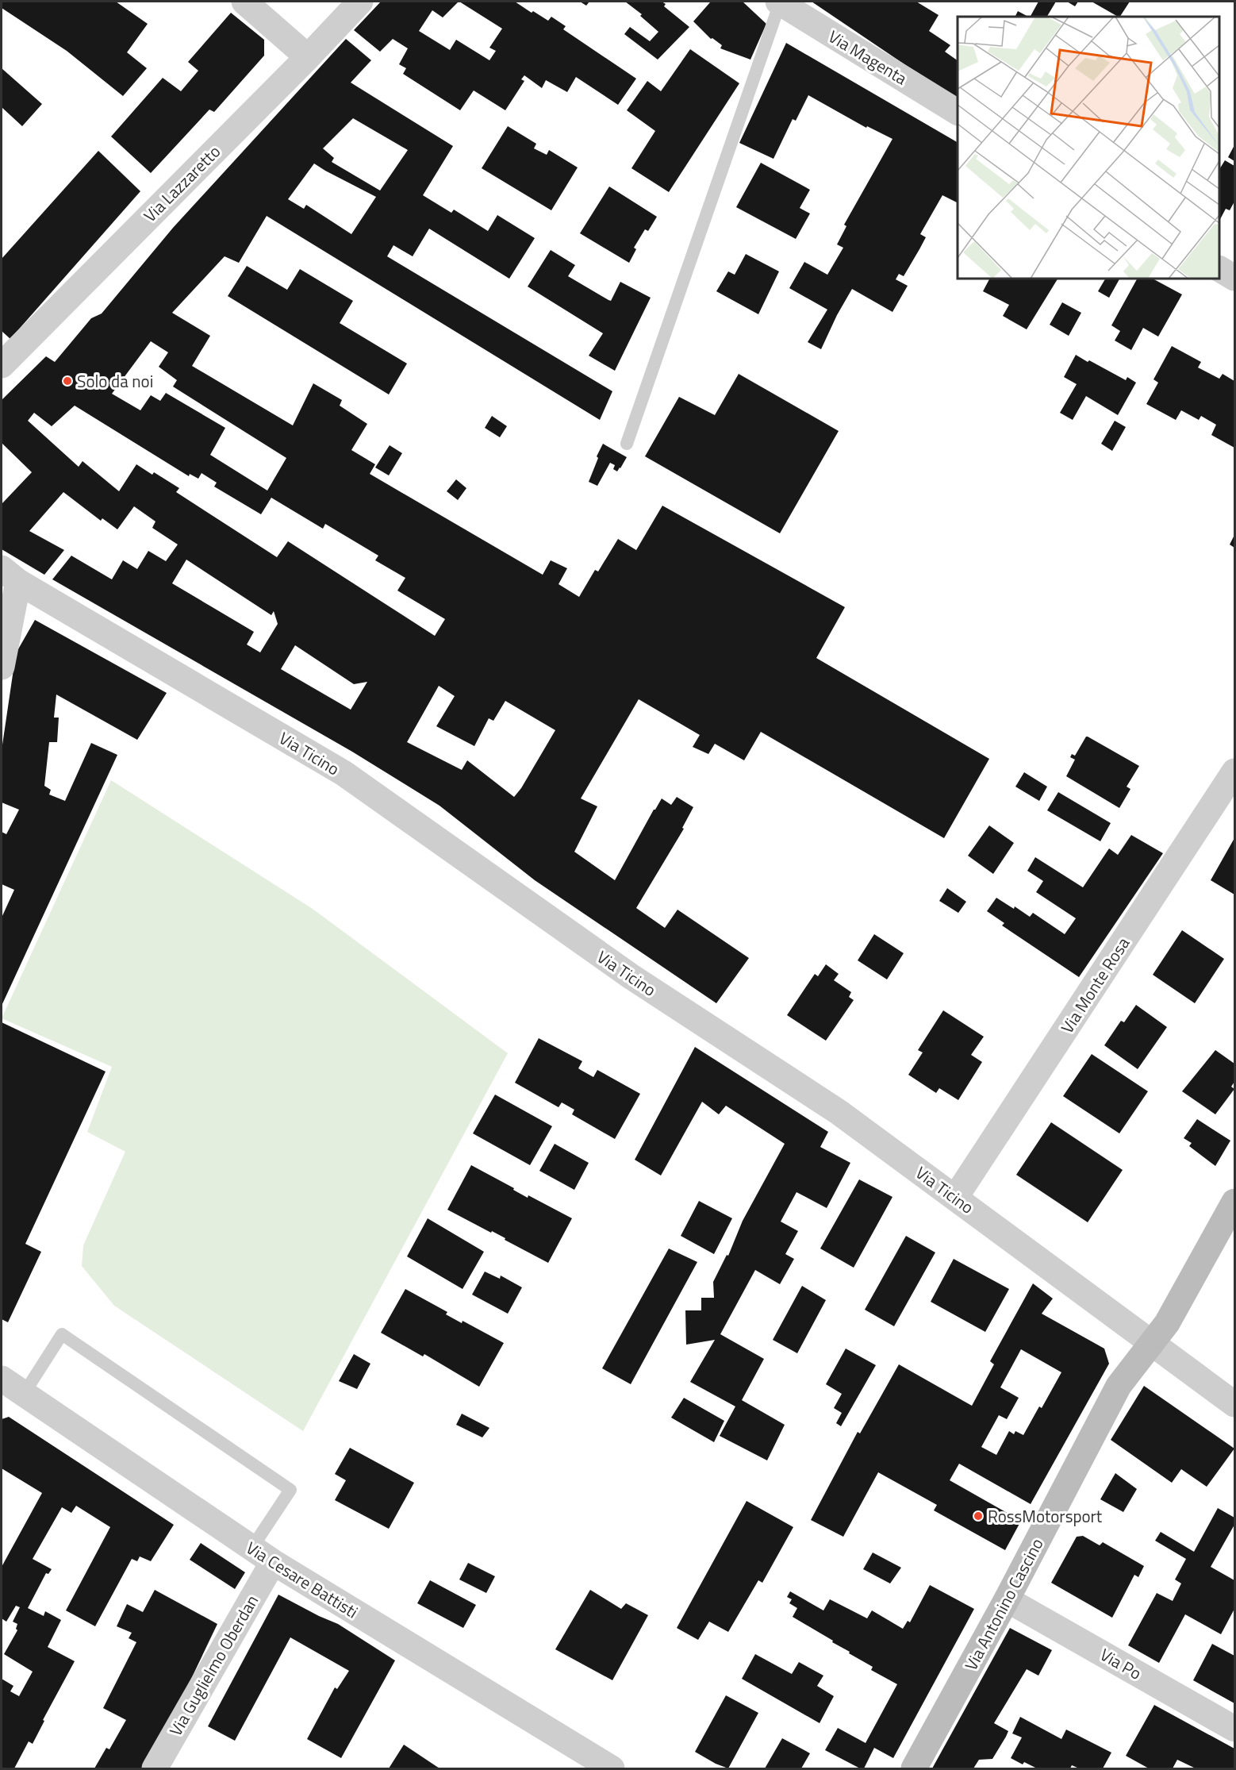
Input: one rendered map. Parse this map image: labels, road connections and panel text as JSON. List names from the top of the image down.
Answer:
{
  "streets": {
    "street": [
      "Via Magenta",
      "Via Lazzaretto",
      "Via Ticino",
      "Via Monte Rosa",
      "Via Cesare Battisti",
      "Via Antonino Cascino",
      "Via Po",
      "Via Guglielmo Oberdan"
    ]
  },
  "crossings": [
    ["Via Ticino", "Via Monte Rosa"],
    ["Via Ticino", "Via Antonino Cascino"],
    ["Via Cesare Battisti", "Via Guglielmo Oberdan"],
    ["Via Antonino Cascino", "Via Po"]
  ],
  "places": ["Solo da noi", "RossMotorsport"]
}
